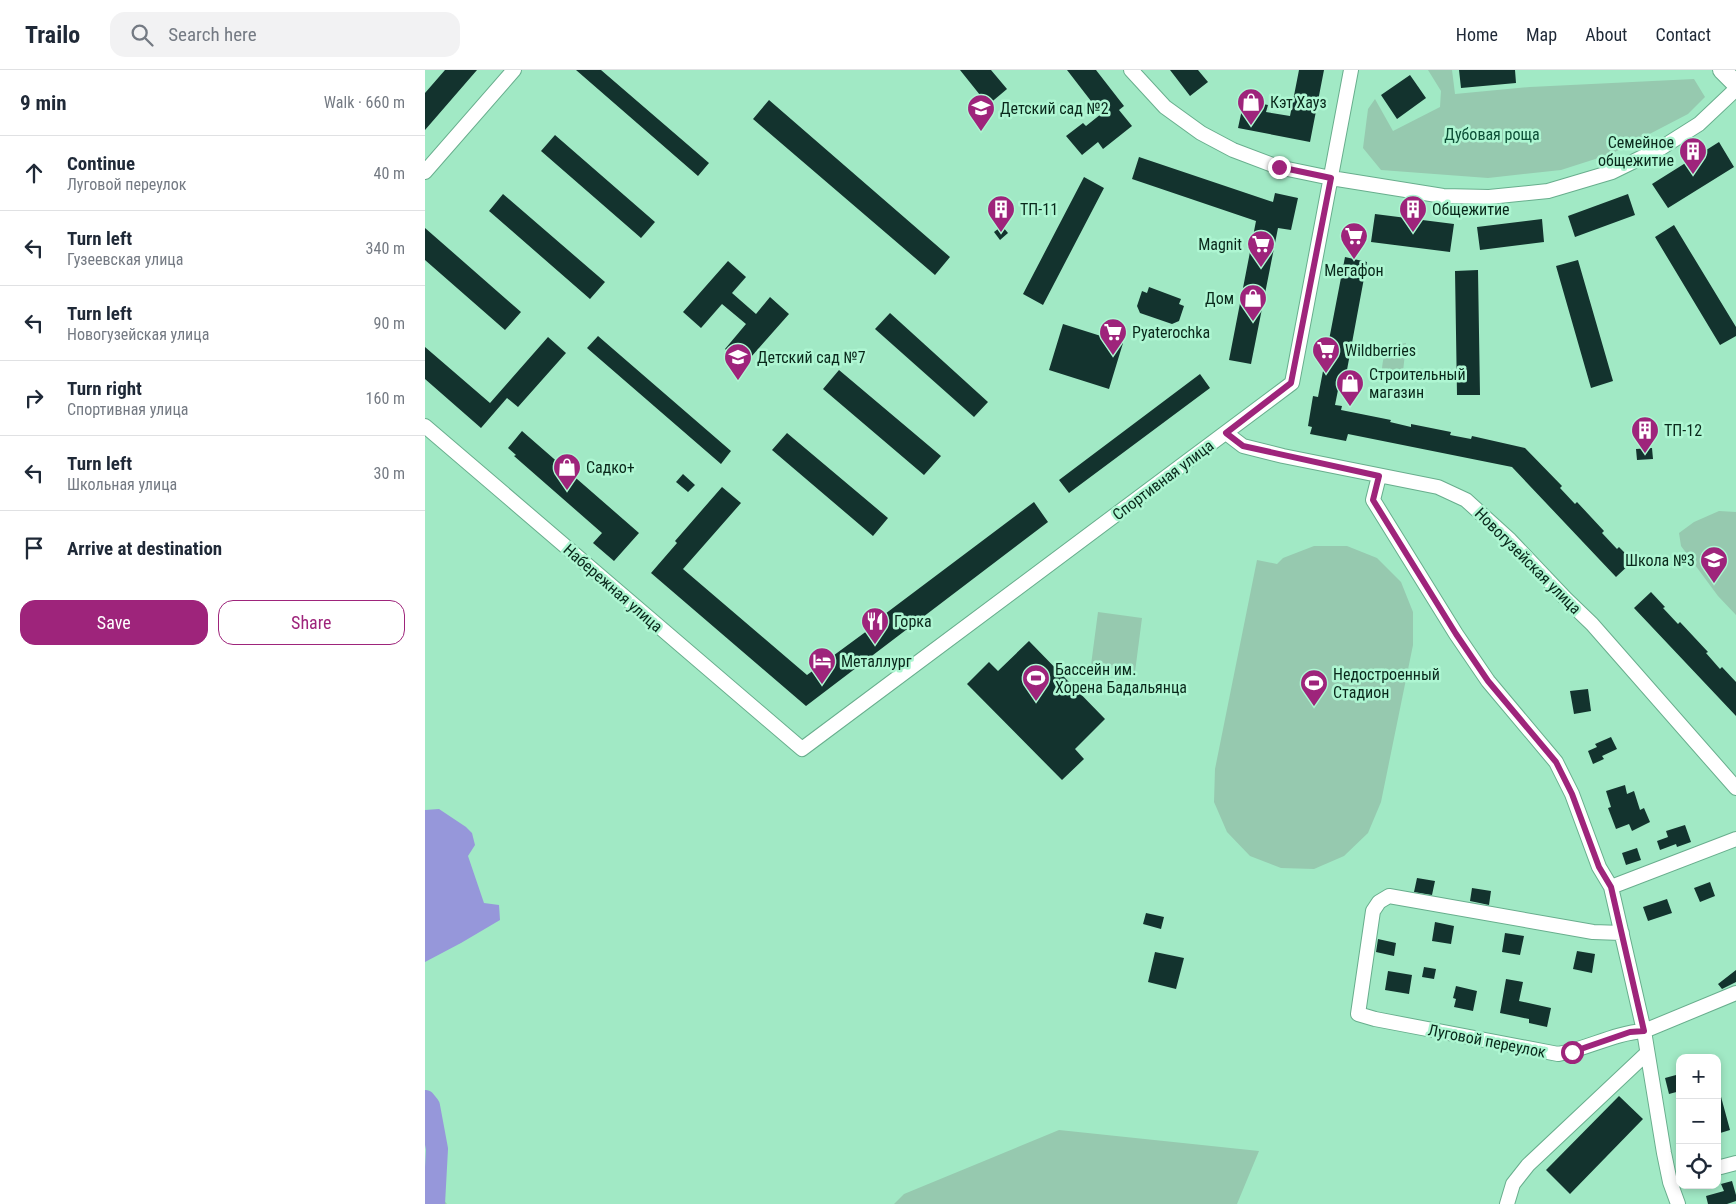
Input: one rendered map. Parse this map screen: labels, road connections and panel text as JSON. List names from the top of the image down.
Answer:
{
  "streets": {
    "street": [
      "Спортивная улица",
      "Новогузейская улица",
      "Набережная улица",
      "Луговой переулок"
    ]
  },
  "crossings": [
    ["Спортивная улица", "Новогузейская улица"],
    ["Спортивная улица", "Набережная улица"]
  ],
  "parks": ["Дубовая роща"],
  "places": {
    "shop": [
      "Кэт Хауз",
      "Дом",
      "Строительный магазин",
      "Садко+"
    ],
    "school or university": ["Детский сад №2", "Детский сад №7", "Школа №3"],
    "building": [
      "Семейное общежитие",
      "ТП-11",
      "Общежитие",
      "ТП-12"
    ],
    "supermarket": [
      "Мегафон",
      "Magnit",
      "Pyaterochka",
      "Wildberries"
    ],
    "restaurant": ["Горка"],
    "hotel": ["Металлург"],
    "sports": ["Бассейн им. Хорена Бадальянца", "Недостроенный Стадион"]
  },
  "page": {
    "header": "Trailo",
    "search": "Search here",
    "nav": [
      "Home",
      "Map",
      "About",
      "Contact"
    ],
    "heading": ["9 min", "Walk · 660 m"],
    "list": [
      ["Continue", "Луговой переулок", "40 m"],
      ["Turn left", "Гузеевская улица", "340 m"],
      ["Turn left", "Новогузейская улица", "90 m"],
      ["Turn right", "Спортивная улица", "160 m"],
      ["Turn left", "Школьная улица", "30 m"],
      "Arrive at destination"
    ],
    "buttons": ["Save", "Share"],
    "map_buttons": ["+", "−"]
  }
}
